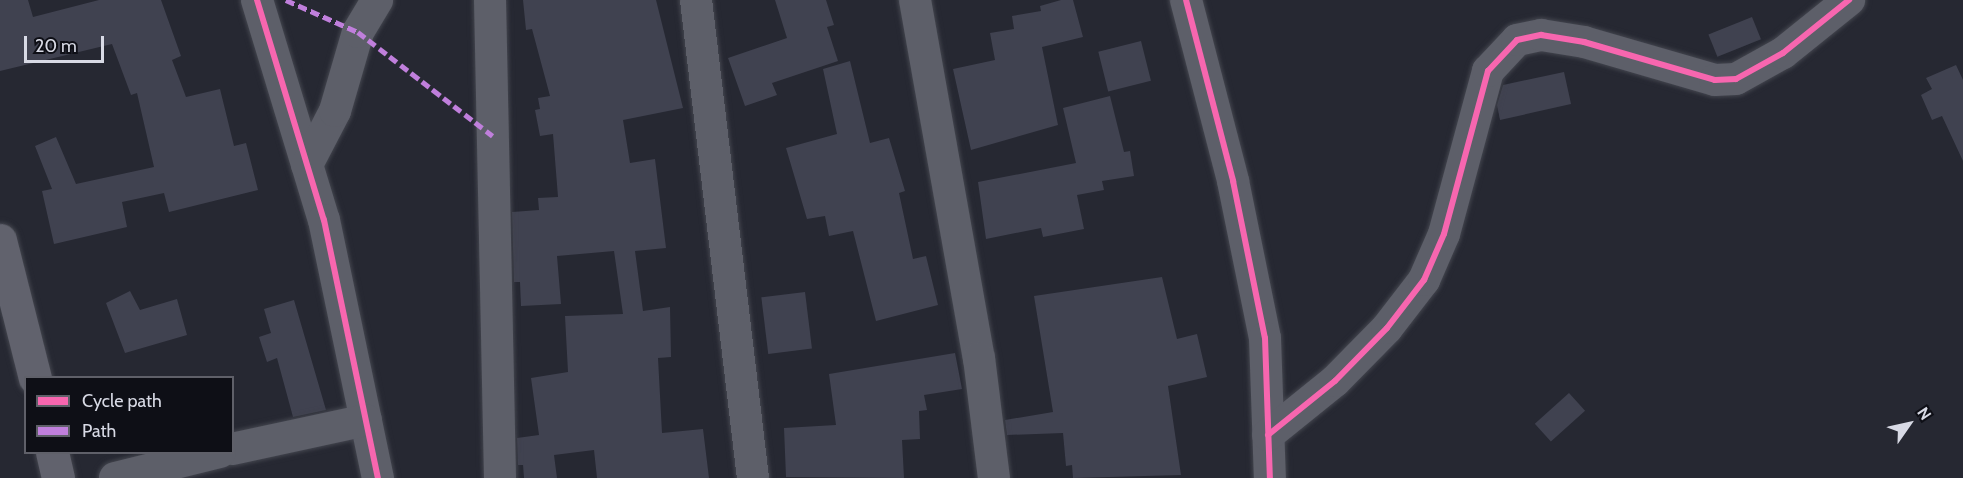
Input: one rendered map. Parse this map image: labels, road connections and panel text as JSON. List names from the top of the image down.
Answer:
{
  "legend": ["Cycle path", "Path"],
  "scale_bar": "20 m",
  "north": "top right"
}
